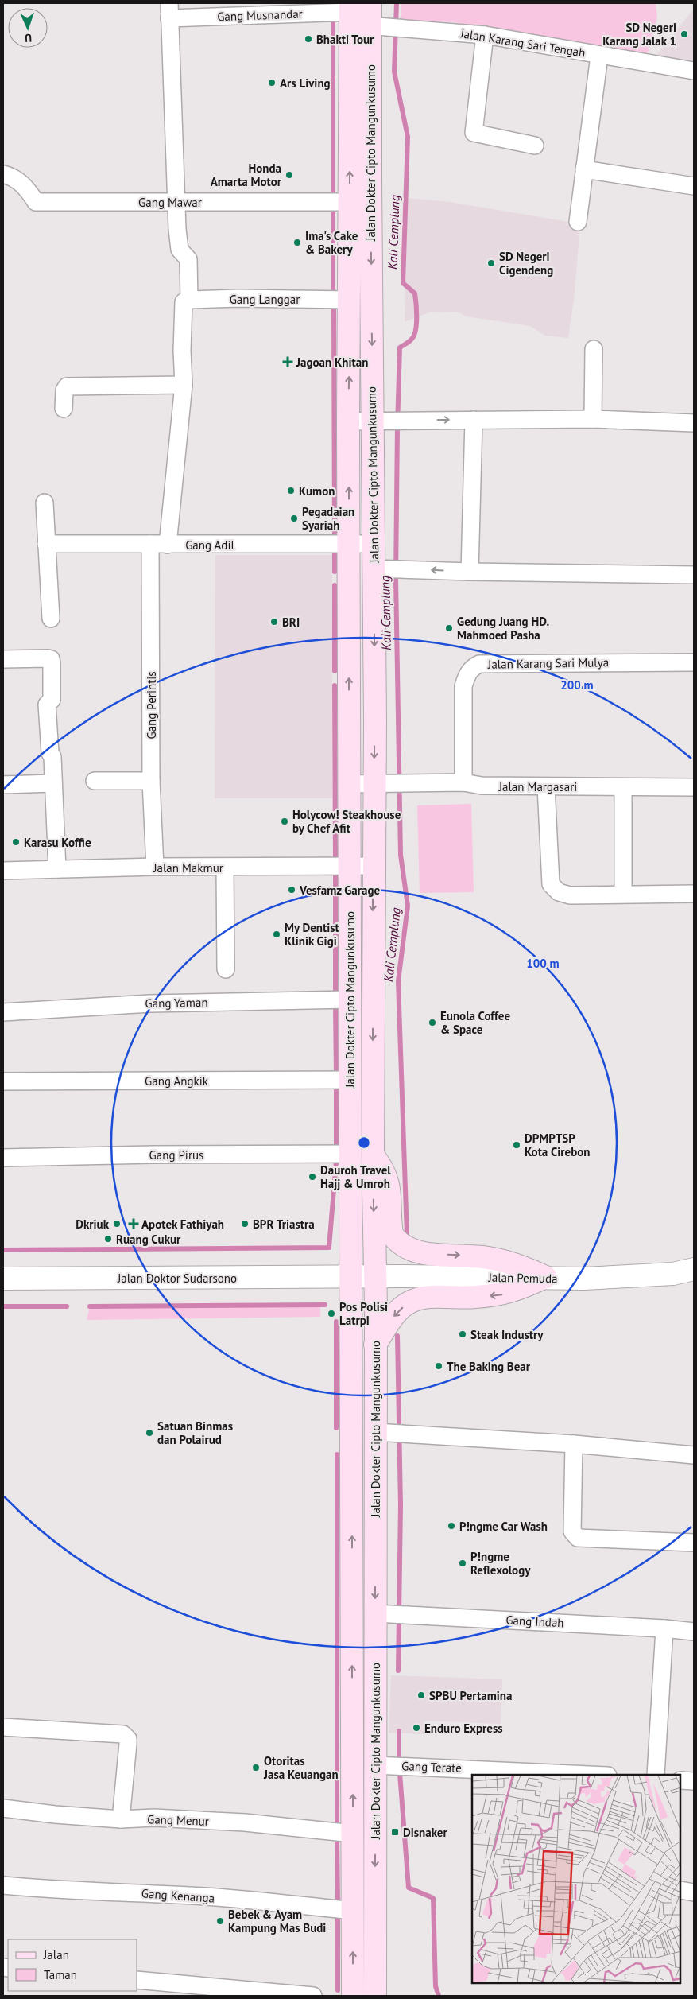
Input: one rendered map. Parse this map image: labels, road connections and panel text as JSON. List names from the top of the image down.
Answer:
{
  "streets": {
    "main road": ["Jalan Dokter Cipto Mangunkusumo"],
    "street": [
      "Gang Musnandar",
      "Jalan Karang Sari Tengah",
      "Gang Mawar",
      "Gang Langgar",
      "Gang Adil",
      "Jalan Karang Sari Mulya",
      "Gang Perintis",
      "Jalan Margasari",
      "Jalan Makmur",
      "Gang Yaman",
      "Gang Angkik",
      "Gang Pirus",
      "Jalan Doktor Sudarsono",
      "Jalan Pemuda",
      "Gang Indah",
      "Gang Terate",
      "Gang Menur",
      "Gang Kenanga"
    ]
  },
  "crossings": [
    ["Gang Musnandar", "Jalan Karang Sari Tengah"],
    ["Gang Musnandar", "Jalan Dokter Cipto Mangunkusumo"],
    ["Jalan Karang Sari Tengah", "Jalan Dokter Cipto Mangunkusumo"],
    ["Jalan Dokter Cipto Mangunkusumo", "Gang Mawar"],
    ["Jalan Dokter Cipto Mangunkusumo", "Gang Langgar"],
    ["Jalan Dokter Cipto Mangunkusumo", "Gang Adil"],
    ["Jalan Dokter Cipto Mangunkusumo", "Jalan Margasari"],
    ["Jalan Dokter Cipto Mangunkusumo", "Jalan Makmur"],
    ["Jalan Dokter Cipto Mangunkusumo", "Gang Yaman"],
    ["Jalan Dokter Cipto Mangunkusumo", "Gang Angkik"],
    ["Jalan Dokter Cipto Mangunkusumo", "Gang Pirus"],
    ["Jalan Dokter Cipto Mangunkusumo", "Jalan Doktor Sudarsono"],
    ["Jalan Dokter Cipto Mangunkusumo", "Jalan Pemuda"],
    ["Jalan Dokter Cipto Mangunkusumo", "Gang Indah"],
    ["Jalan Dokter Cipto Mangunkusumo", "Gang Terate"],
    ["Jalan Dokter Cipto Mangunkusumo", "Gang Menur"],
    ["Jalan Dokter Cipto Mangunkusumo", "Gang Kenanga"],
    ["Gang Adil", "Gang Perintis"],
    ["Jalan Karang Sari Mulya", "Jalan Margasari"],
    ["Gang Perintis", "Jalan Makmur"],
    ["Jalan Doktor Sudarsono", "Jalan Pemuda"]
  ],
  "water": ["Kali Cemplung"],
  "places": {
    "other": [
      "SD Negeri Karang Jalak 1",
      "Bhakti Tour",
      "Ars Living",
      "Honda Amarta Motor",
      "Ima's Cake & Bakery",
      "SD Negeri Cigendeng",
      "Kumon",
      "Pegadaian Syariah",
      "BRI",
      "Gedung Juang HD. Mahmoed Pasha",
      "Holycow! Steakhouse by Chef Afit",
      "Karasu Koffie",
      "Vesfamz Garage",
      "My Dentist Klinik Gigi",
      "Eunola Coffee & Space",
      "DPMPTSP Kota Cirebon",
      "Dauroh Travel Hajj & Umroh",
      "Dkriuk",
      "BPR Triastra",
      "Ruang Cukur",
      "Pos Polisi Latrpi",
      "Steak Industry",
      "The Baking Bear",
      "Satuan Binmas dan Polairud",
      "P!ngme Car Wash",
      "P!ngme Reflexology",
      "SPBU Pertamina",
      "Enduro Express",
      "Otoritas Jasa Keuangan",
      "Bebek & Ayam Kampung Mas Budi"
    ],
    "health": ["Jagoan Khitan", "Apotek Fathiyah"],
    "transit": ["Disnaker"]
  },
  "legend": ["Jalan", "Taman"],
  "north": "bottom",
  "rings": ["200 m", "100 m"]
}
